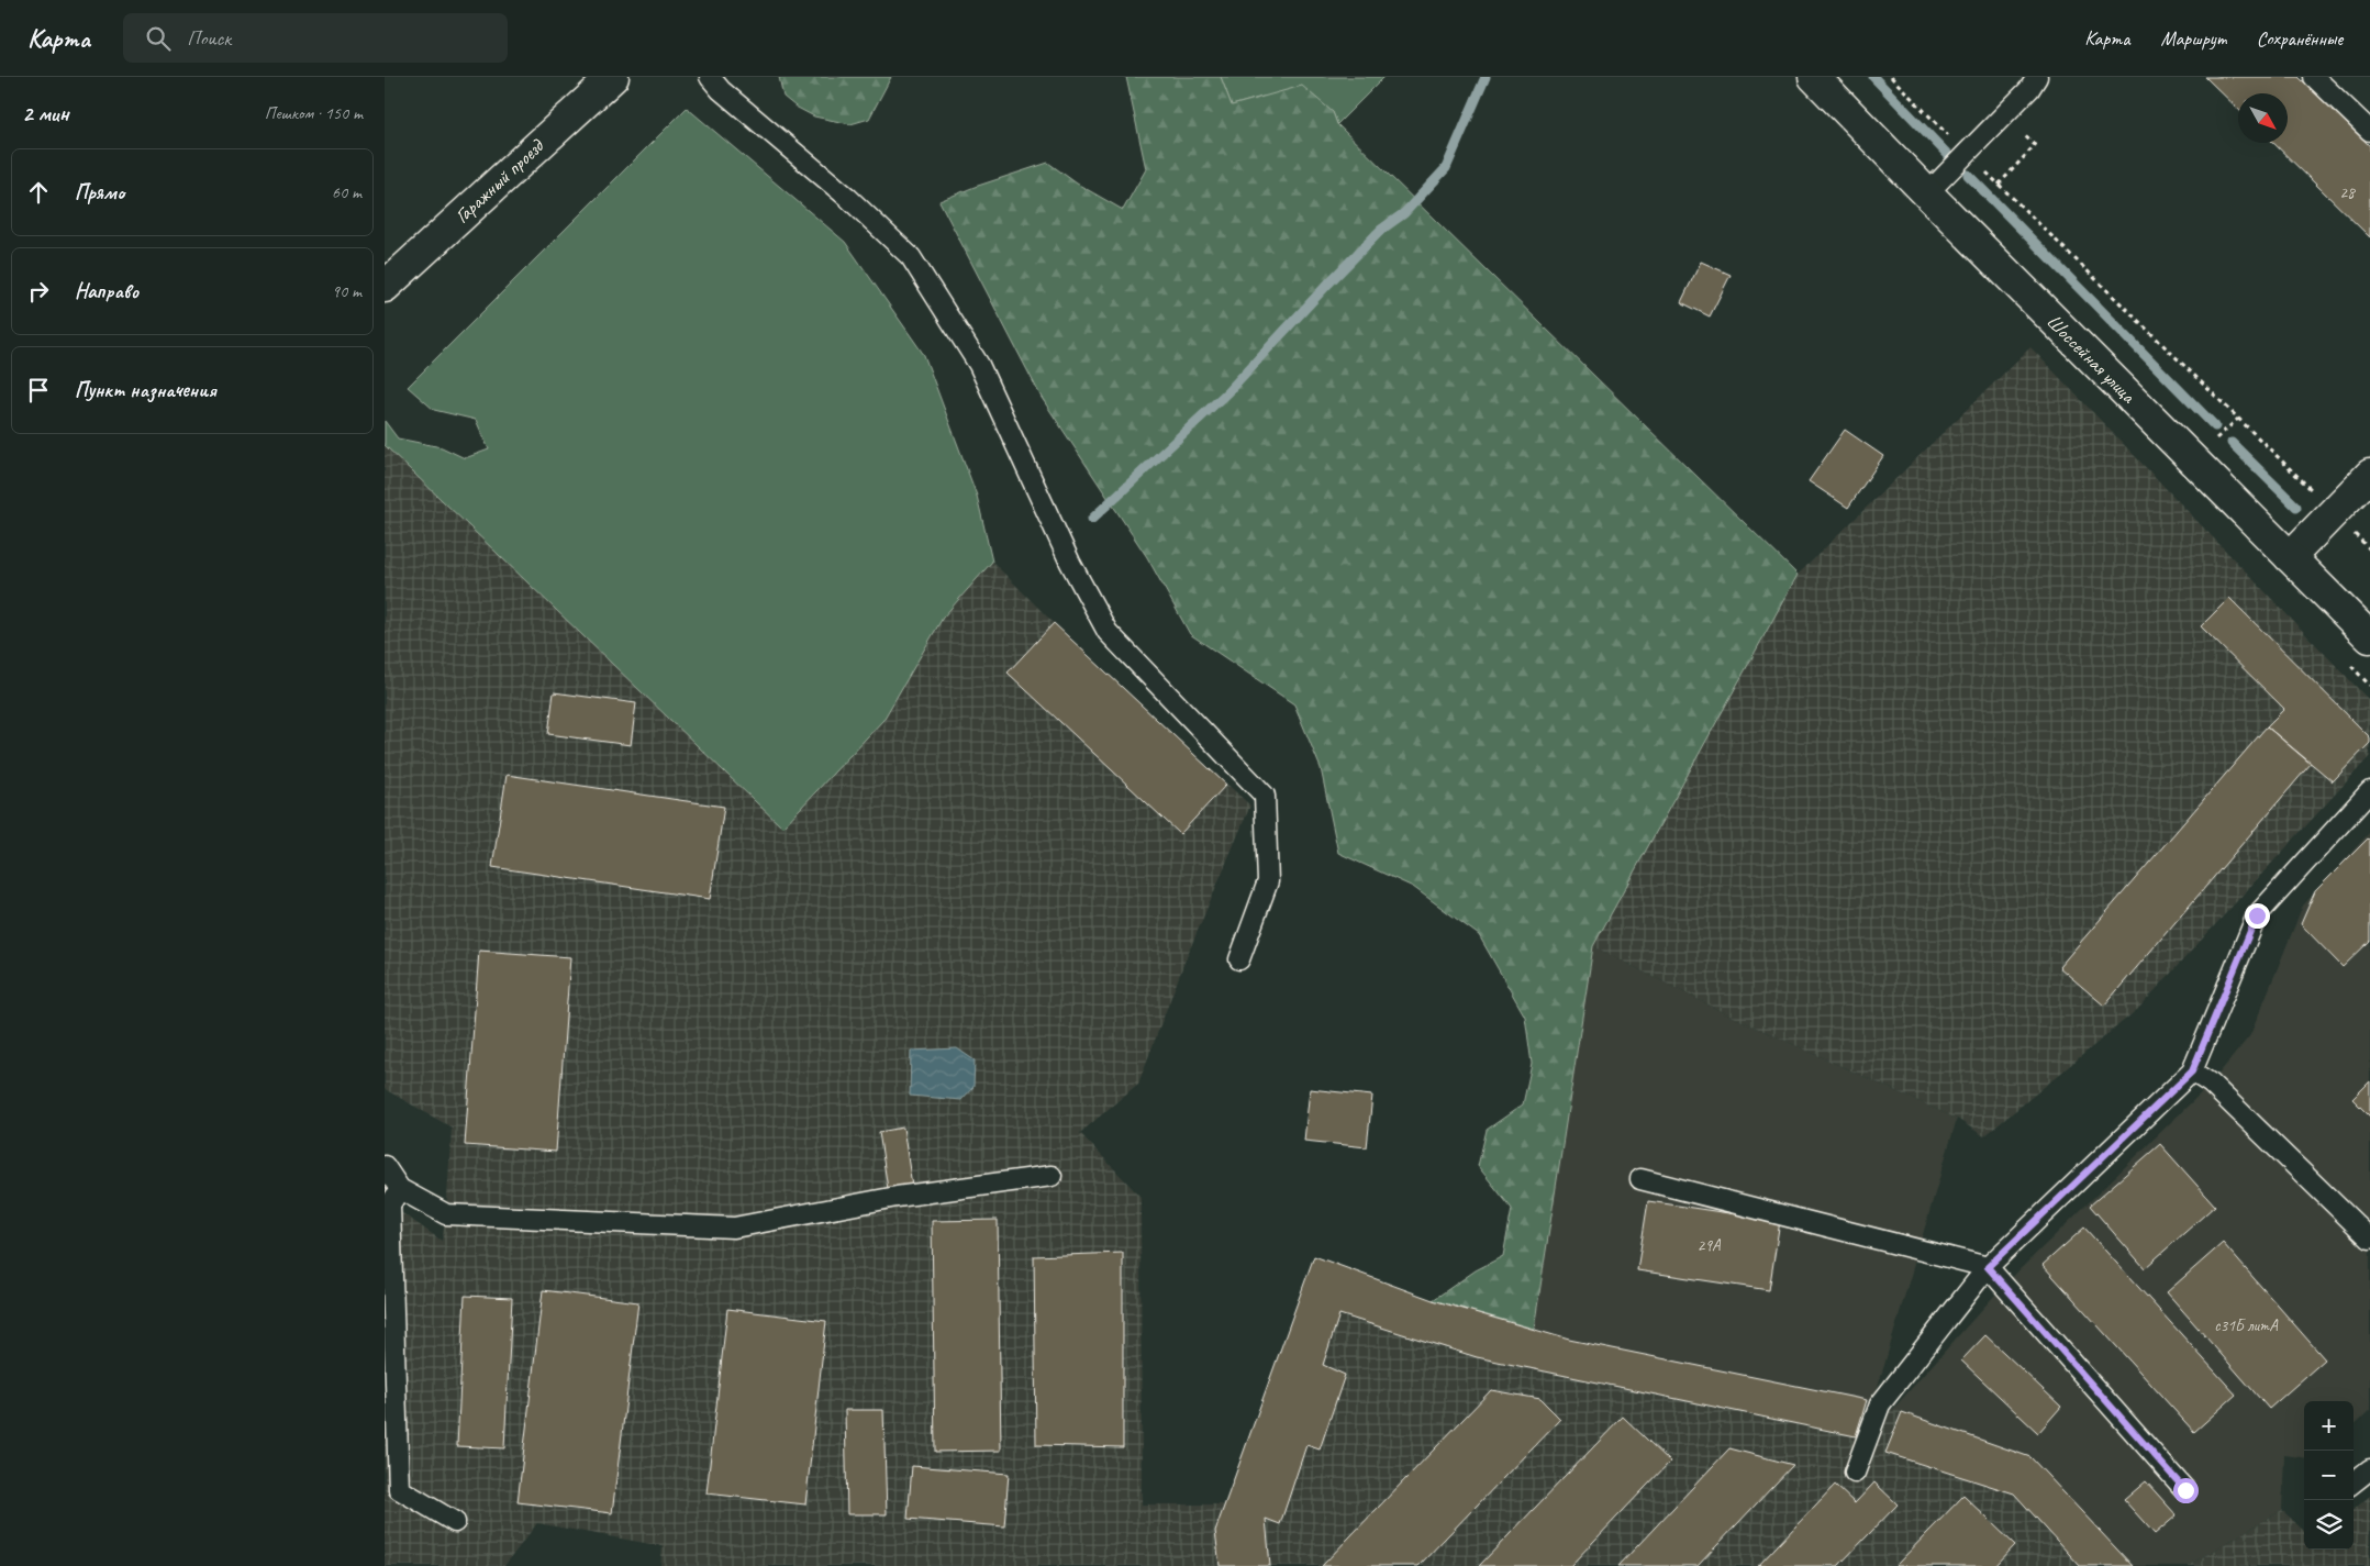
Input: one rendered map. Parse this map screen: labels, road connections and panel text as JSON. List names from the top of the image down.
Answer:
{
  "streets": {
    "main road": ["Гаражный проезд", "Шоссейная улица"]
  },
  "house_numbers": ["28", "29А", "с31Б литА"],
  "north": "bottom right",
  "page": {
    "header": "Карта",
    "search": "Поиск",
    "nav": ["Карта", "Маршрут", "Сохранённые"],
    "heading": ["2 мин", "Пешком · 150 m"],
    "list": [
      ["Прямо", "60 m"],
      ["Направо", "90 m"],
      "Пункт назначения"
    ],
    "map_buttons": ["+", "−"]
  }
}
